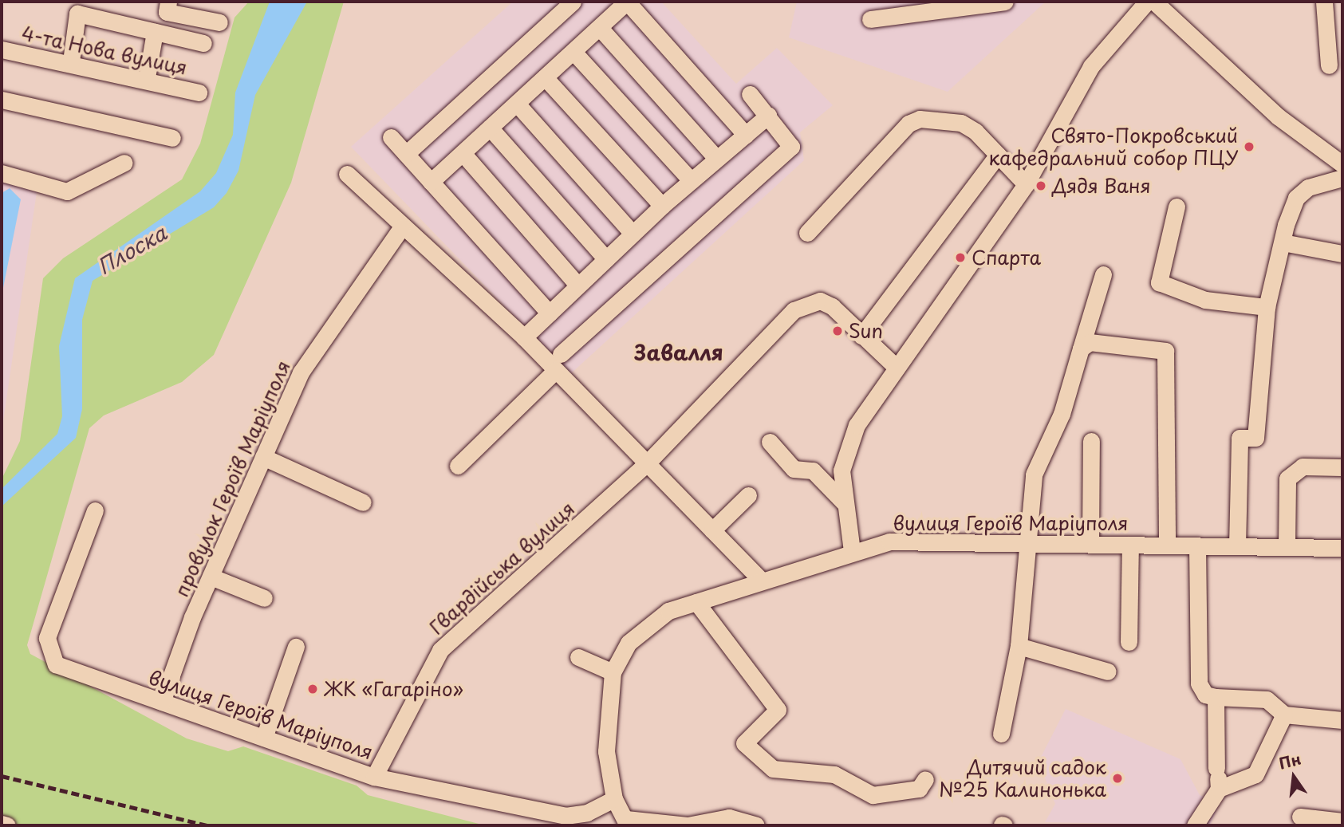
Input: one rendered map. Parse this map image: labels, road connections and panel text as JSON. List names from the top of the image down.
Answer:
{
  "streets": {
    "street": [
      "4-та Нова вулиця",
      "провулок Героїв Маріуполя",
      "вулиця Героїв Маріуполя",
      "Гвардійська вулиця"
    ]
  },
  "crossings": [
    ["провулок Героїв Маріуполя", "вулиця Героїв Маріуполя"],
    ["вулиця Героїв Маріуполя", "Гвардійська вулиця"]
  ],
  "districts": ["Завалля"],
  "water": ["Плоска"],
  "places": [
    "Свято-Покровський кафедральний собор ПЦУ",
    "Дядя Ваня",
    "Спарта",
    "Sun",
    "ЖК «Гагаріно»",
    "Дитячий садок №25 Калинонька"
  ],
  "north": "top"
}
